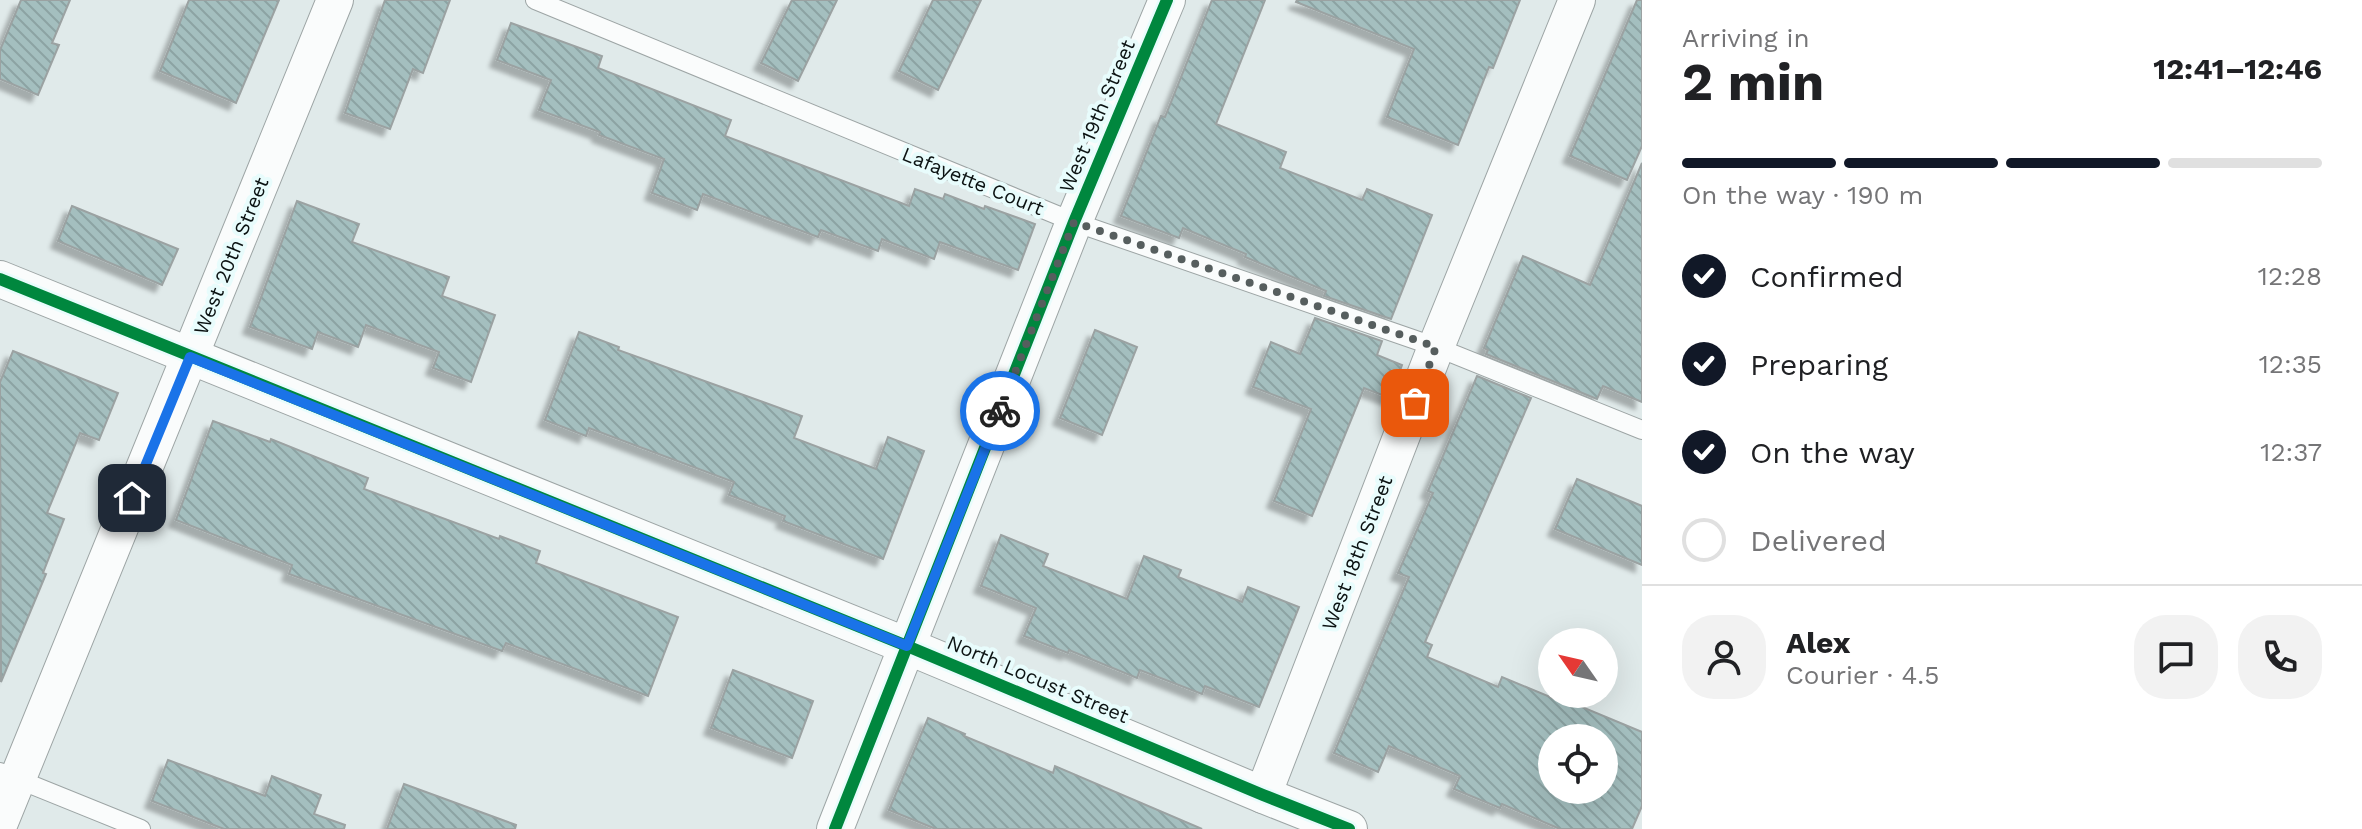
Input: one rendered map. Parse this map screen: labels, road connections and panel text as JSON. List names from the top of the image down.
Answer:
{
  "streets": {
    "street": [
      "West 19th Street",
      "West 20th Street",
      "West 18th Street",
      "North Locust Street"
    ],
    "lane": ["Lafayette Court"]
  },
  "crossings": [
    ["West 19th Street", "Lafayette Court"],
    ["West 19th Street", "North Locust Street"],
    ["Lafayette Court", "West 18th Street"],
    ["West 20th Street", "North Locust Street"],
    ["West 18th Street", "North Locust Street"]
  ],
  "north": "top left",
  "page": {
    "heading": ["2 min", "Arriving in", "12:41–12:46"],
    "panel": ["Alex", "Courier · 4.5"],
    "bar": "On the way · 190 m",
    "list": [
      ["Confirmed", "12:28"],
      ["Preparing", "12:35"],
      ["On the way", "12:37"],
      "Delivered"
    ]
  }
}
